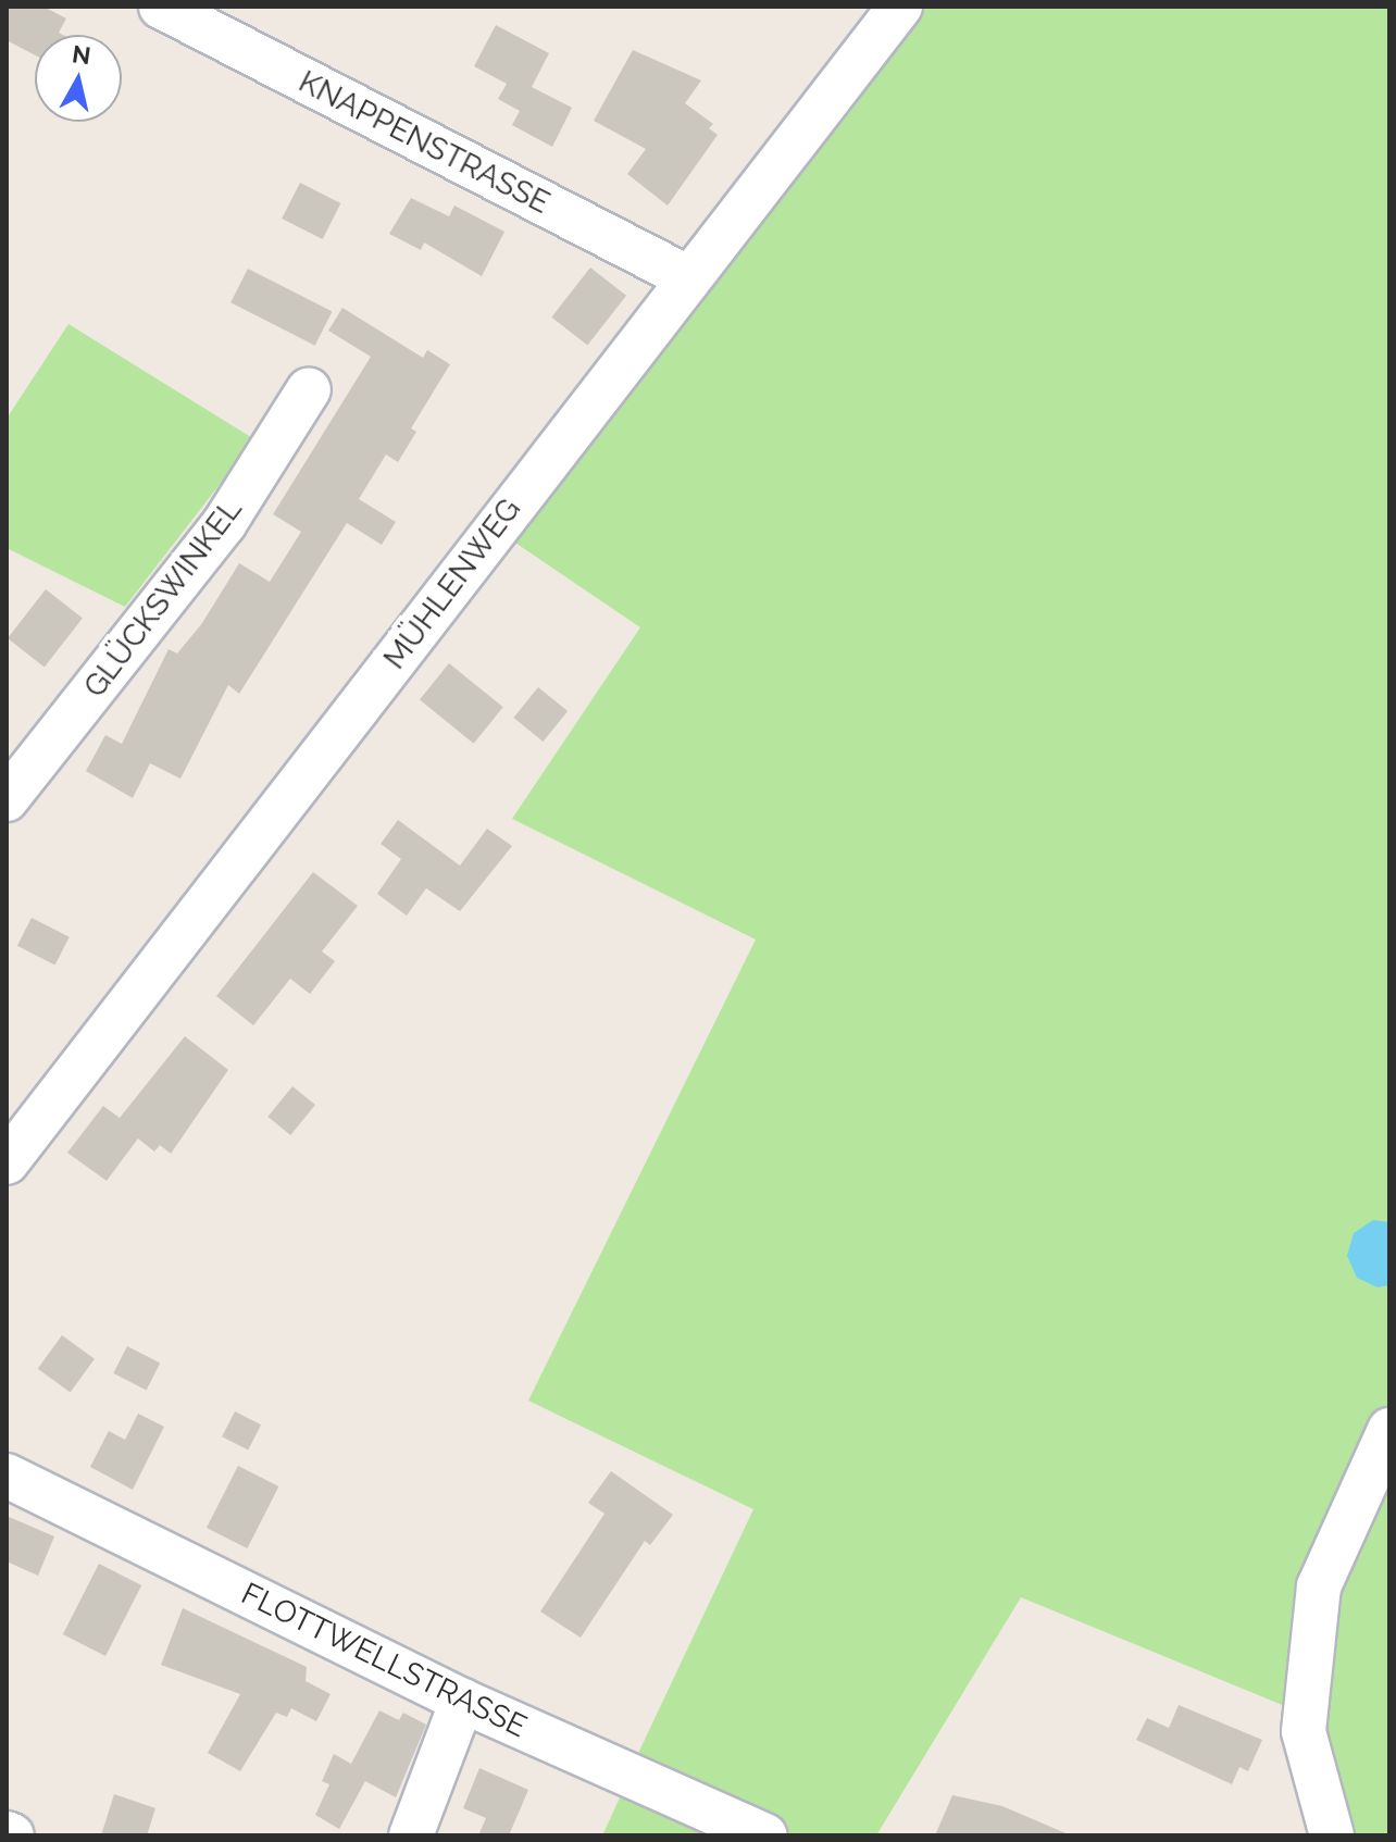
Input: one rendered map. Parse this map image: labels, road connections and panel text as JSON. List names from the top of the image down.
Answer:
{
  "streets": {
    "street": [
      "KNAPPENSTRASSE",
      "MÜHLENWEG",
      "GLÜCKSWINKEL",
      "FLOTTWELLSTRASSE"
    ]
  },
  "crossings": [
    ["KNAPPENSTRASSE", "MÜHLENWEG"]
  ],
  "north": "top"
}
